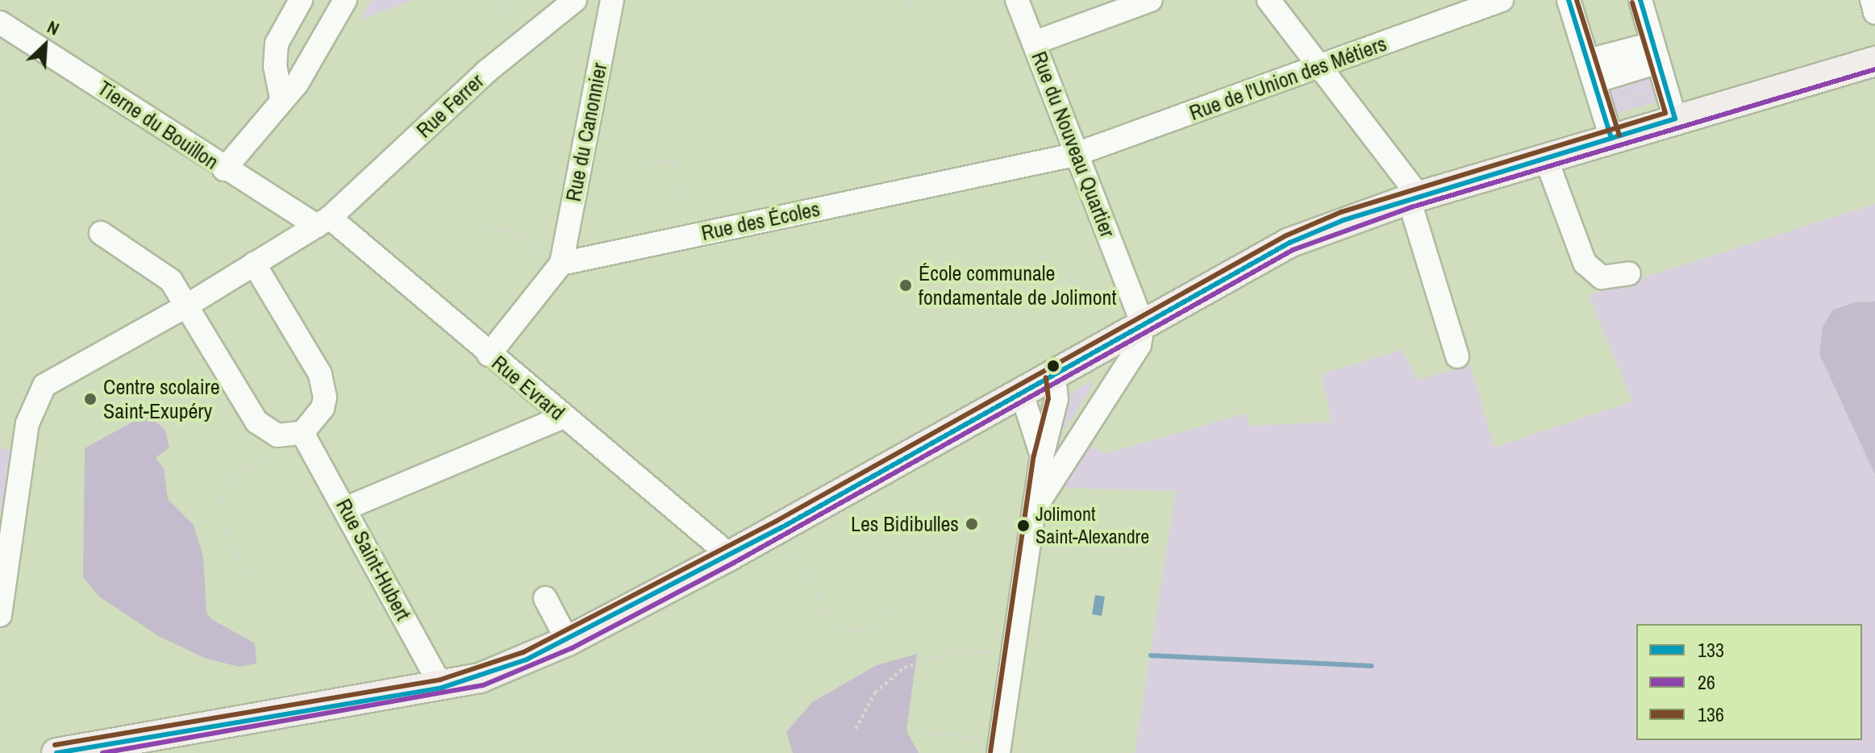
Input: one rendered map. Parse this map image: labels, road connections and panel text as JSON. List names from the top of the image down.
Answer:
{
  "streets": {
    "street": [
      "Rue de l'Union des Métiers",
      "Rue Ferrer",
      "Tierne du Bouillon",
      "Rue du Canonnier",
      "Rue du Nouveau Quartier",
      "Rue des Écoles",
      "Rue Evrard",
      "Rue Saint-Hubert"
    ]
  },
  "crossings": [
    ["Rue de l'Union des Métiers", "Rue du Nouveau Quartier"],
    ["Rue de l'Union des Métiers", "Rue des Écoles"],
    ["Rue Ferrer", "Tierne du Bouillon"],
    ["Rue Ferrer", "Rue Evrard"],
    ["Tierne du Bouillon", "Rue Evrard"],
    ["Rue du Canonnier", "Rue des Écoles"],
    ["Rue du Nouveau Quartier", "Rue des Écoles"]
  ],
  "places": [
    "École communale fondamentale de Jolimont",
    "Centre scolaire Saint-Exupéry",
    "Les Bidibulles",
    "Jolimont Saint-Alexandre"
  ],
  "lines": ["transit line 133", "transit line 136", "transit line 26"],
  "legend": ["133", "26", "136"],
  "north": "top right"
}
